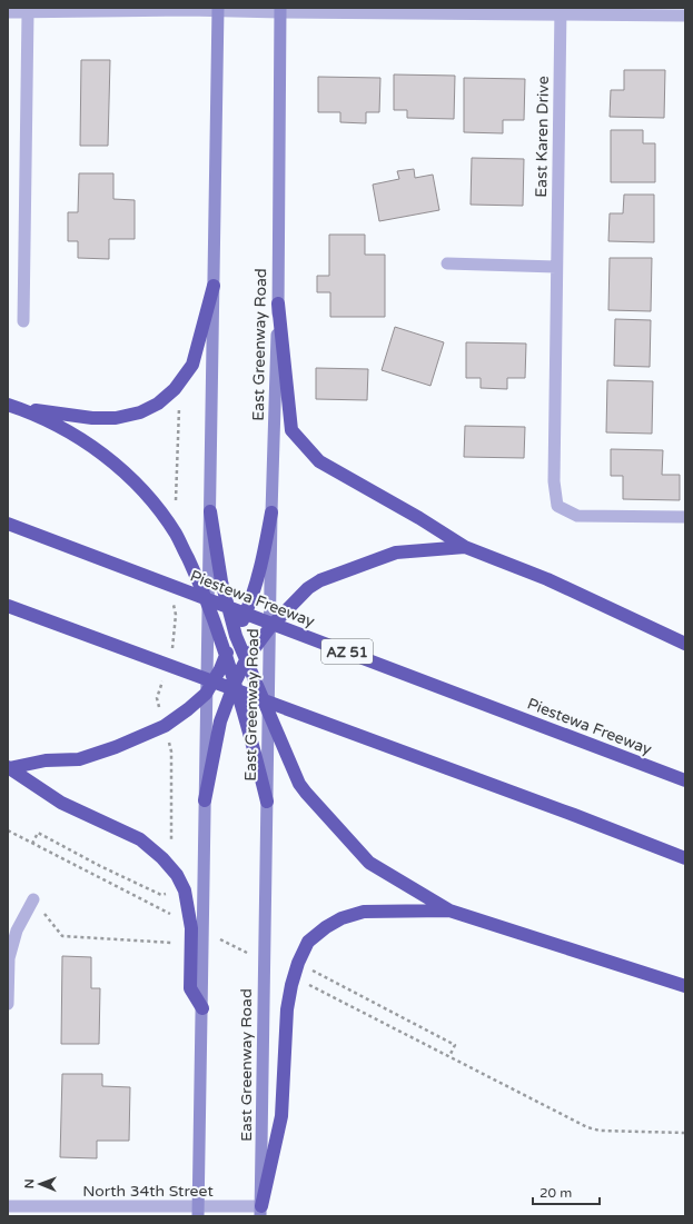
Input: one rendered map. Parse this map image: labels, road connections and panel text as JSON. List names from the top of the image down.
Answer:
{
  "streets": {
    "highway": ["Piestewa Freeway", "AZ 51"],
    "main road": ["East Greenway Road"],
    "street": ["East Karen Drive", "North 34th Street"]
  },
  "crossings": [
    ["East Greenway Road", "North 34th Street"]
  ],
  "scale_bar": "20 m",
  "north": "left"
}
